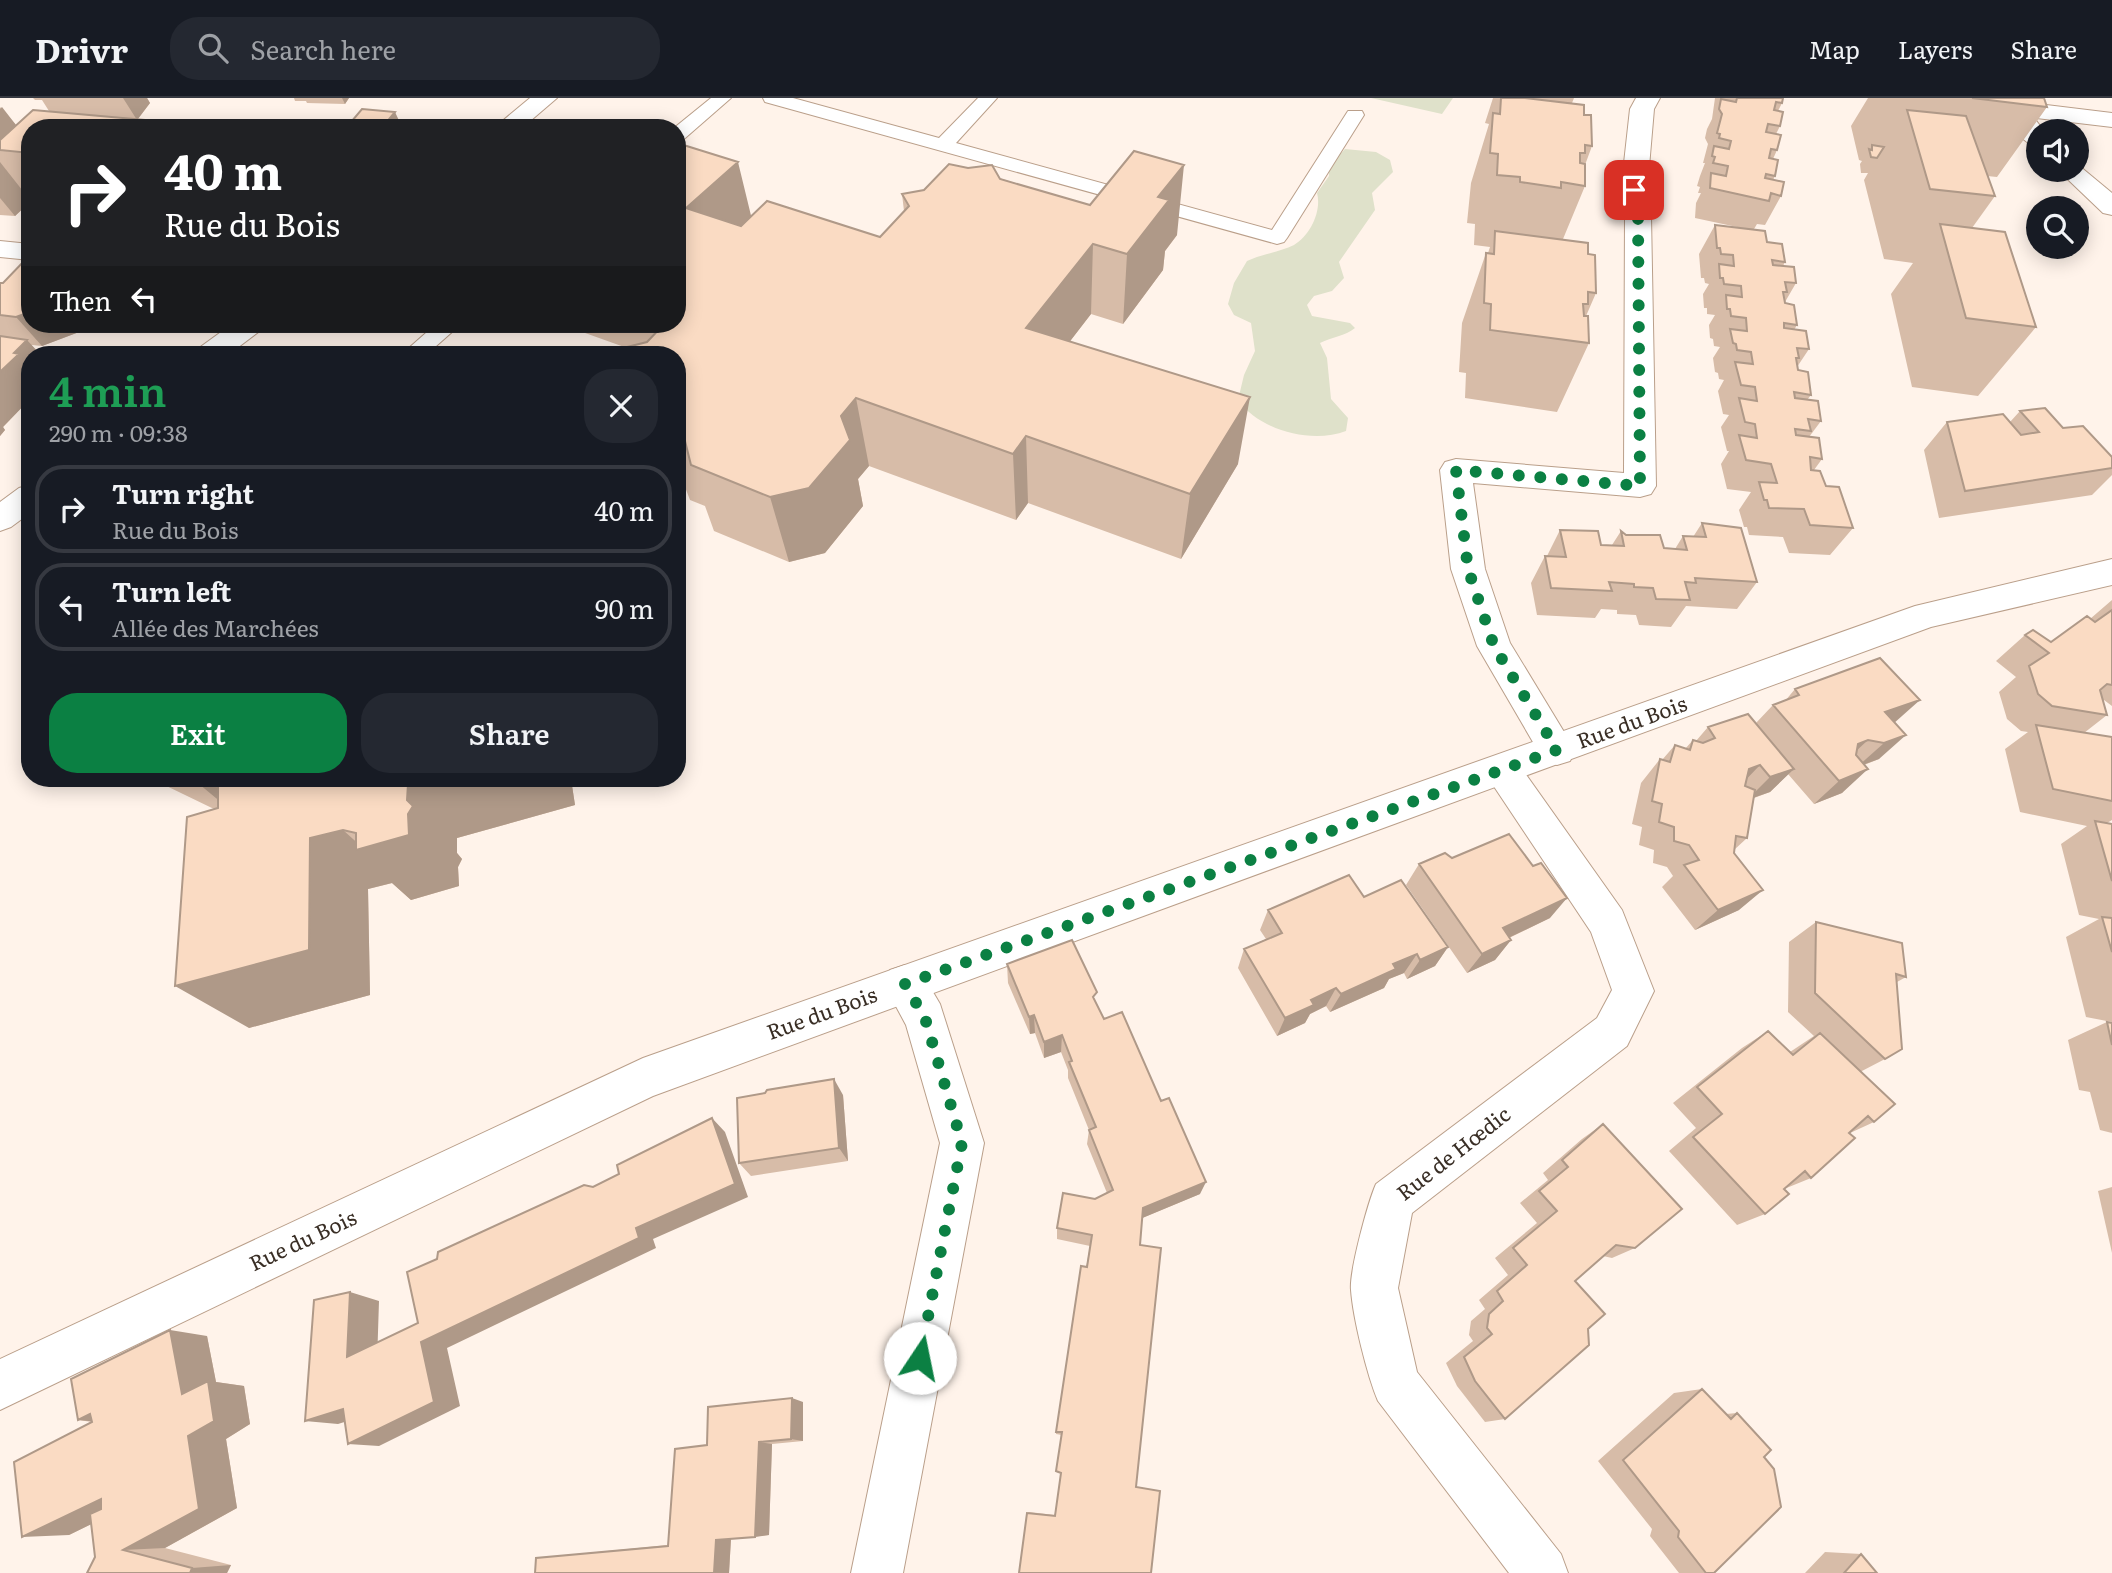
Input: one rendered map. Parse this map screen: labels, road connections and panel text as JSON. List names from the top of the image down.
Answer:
{
  "streets": {
    "street": ["Rue du Bois", "Rue de Hœdic"]
  },
  "crossings": [
    ["Rue du Bois", "Rue de Hœdic"]
  ],
  "page": {
    "header": "Drivr",
    "search": "Search here",
    "nav": ["Map", "Layers", "Share"],
    "turn": ["40 m", "Rue du Bois"],
    "then": "Then",
    "heading": ["4 min", "290 m · 09:38"],
    "list": [
      {
        "name": "Turn right",
        "note": "Rue du Bois",
        "value": "40 m"
      },
      {
        "name": "Turn left",
        "note": "Allée des Marchées",
        "value": "90 m"
      }
    ],
    "buttons": ["Exit", "Share"]
  }
}
